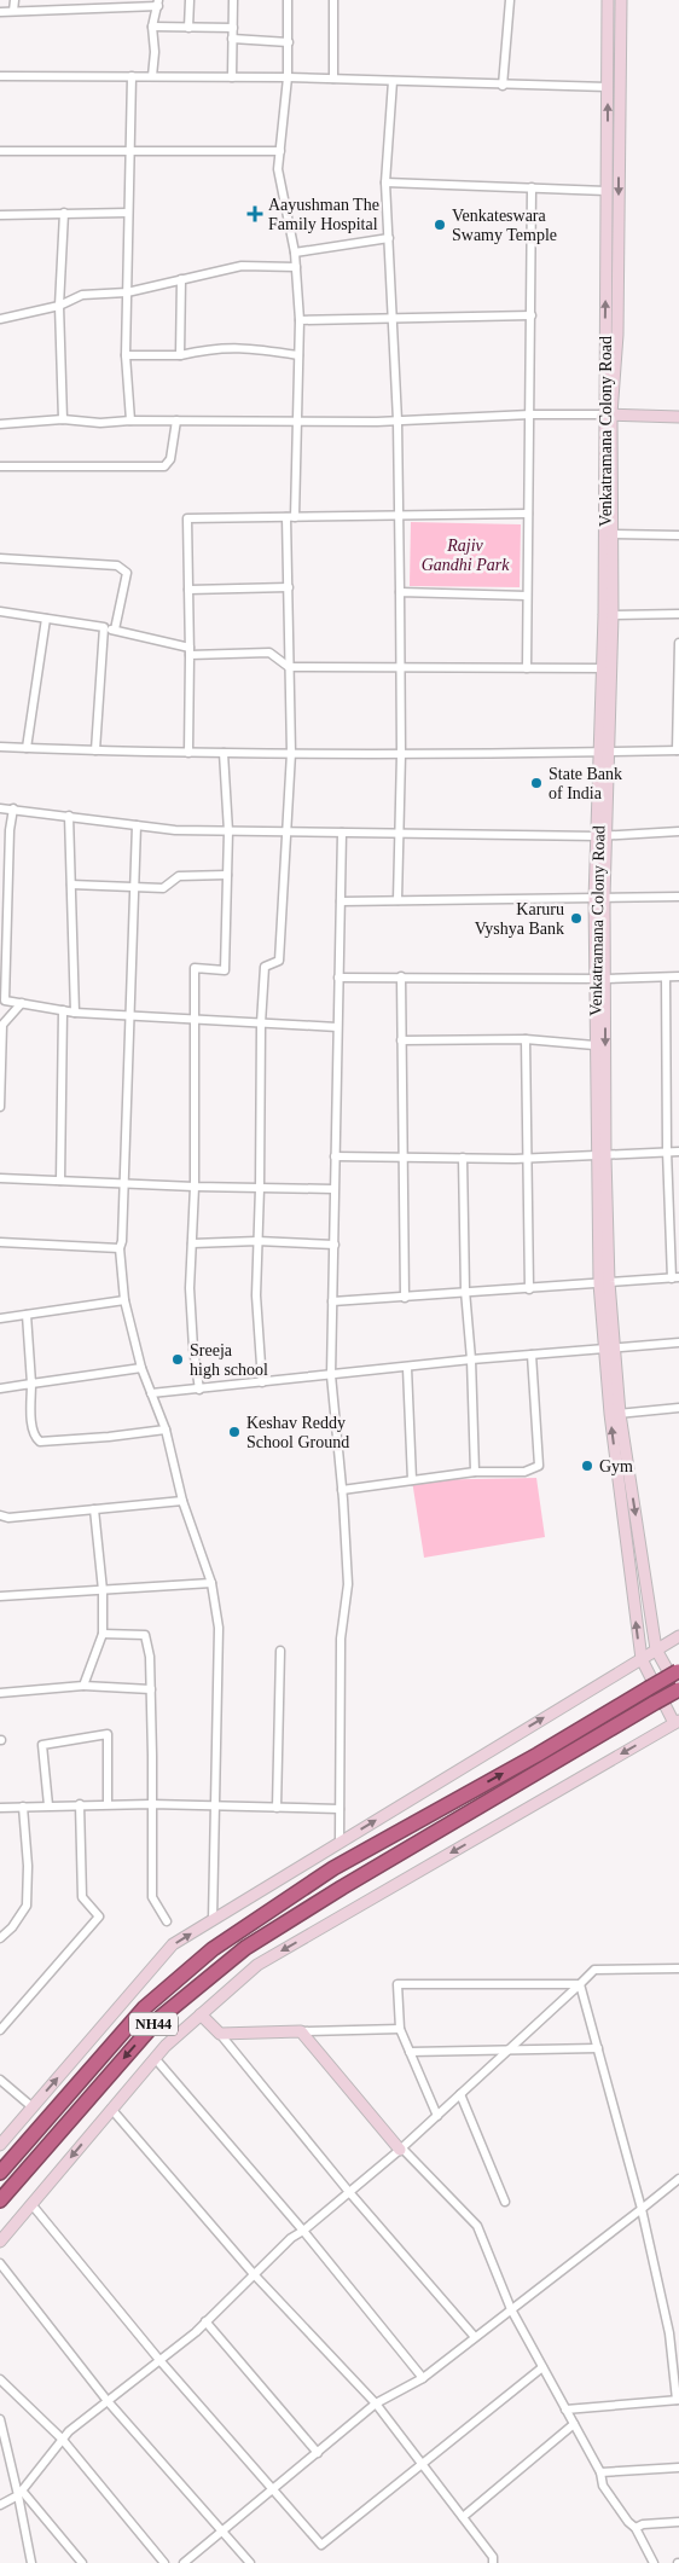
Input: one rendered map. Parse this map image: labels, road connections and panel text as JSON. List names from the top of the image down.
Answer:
{
  "streets": {
    "highway": ["NH44"],
    "main road": ["Venkatramana Colony Road"]
  },
  "parks": ["Rajiv Gandhi Park"],
  "places": {
    "health": ["Aayushman The Family Hospital"],
    "other": [
      "Venkateswara Swamy Temple",
      "State Bank of India",
      "Karuru Vyshya Bank",
      "Sreeja high school",
      "Keshav Reddy School Ground",
      "Gym"
    ]
  }
}
